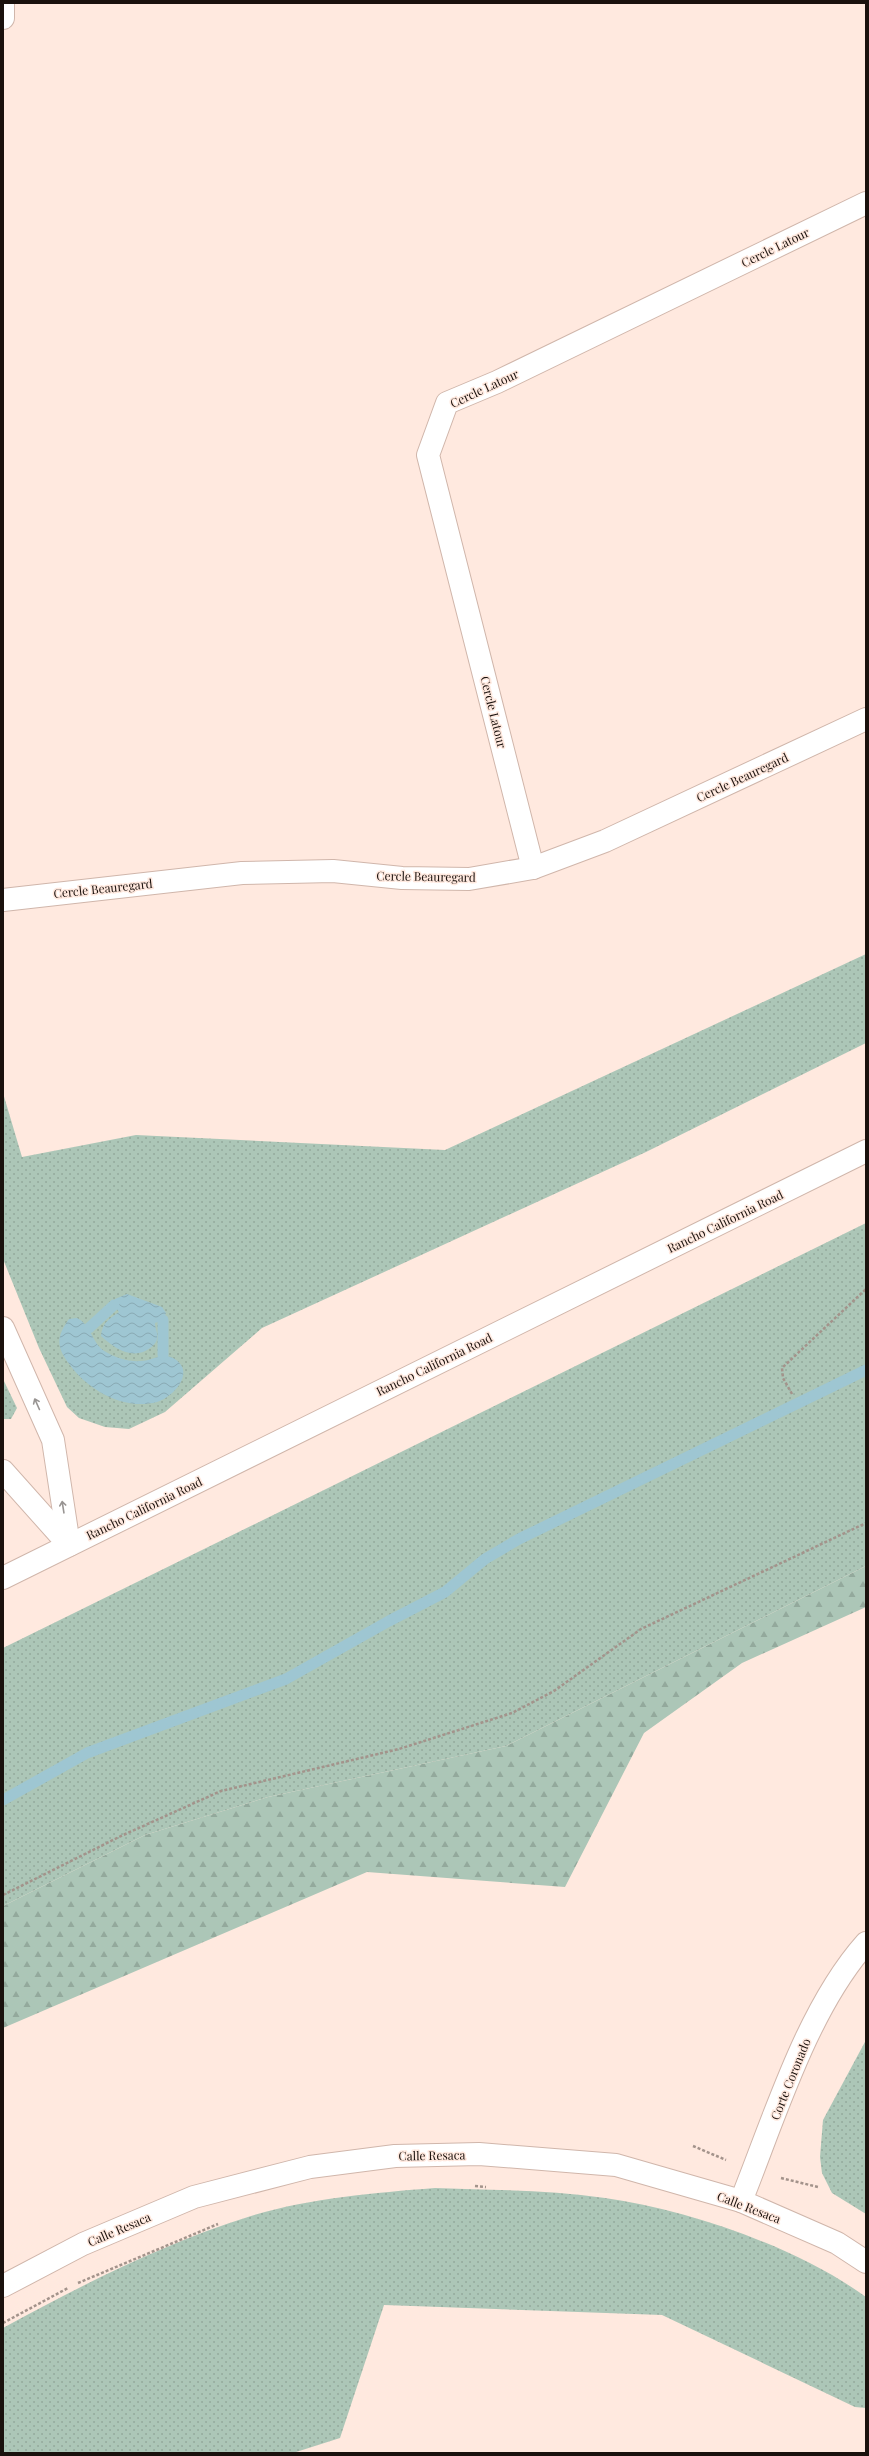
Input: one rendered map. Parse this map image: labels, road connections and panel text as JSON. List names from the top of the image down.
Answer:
{
  "streets": {
    "street": [
      "Cercle Latour",
      "Cercle Beauregard",
      "Rancho California Road",
      "Corte Coronado",
      "Calle Resaca"
    ]
  },
  "crossings": [
    ["Cercle Latour", "Cercle Beauregard"],
    ["Corte Coronado", "Calle Resaca"]
  ]
}
